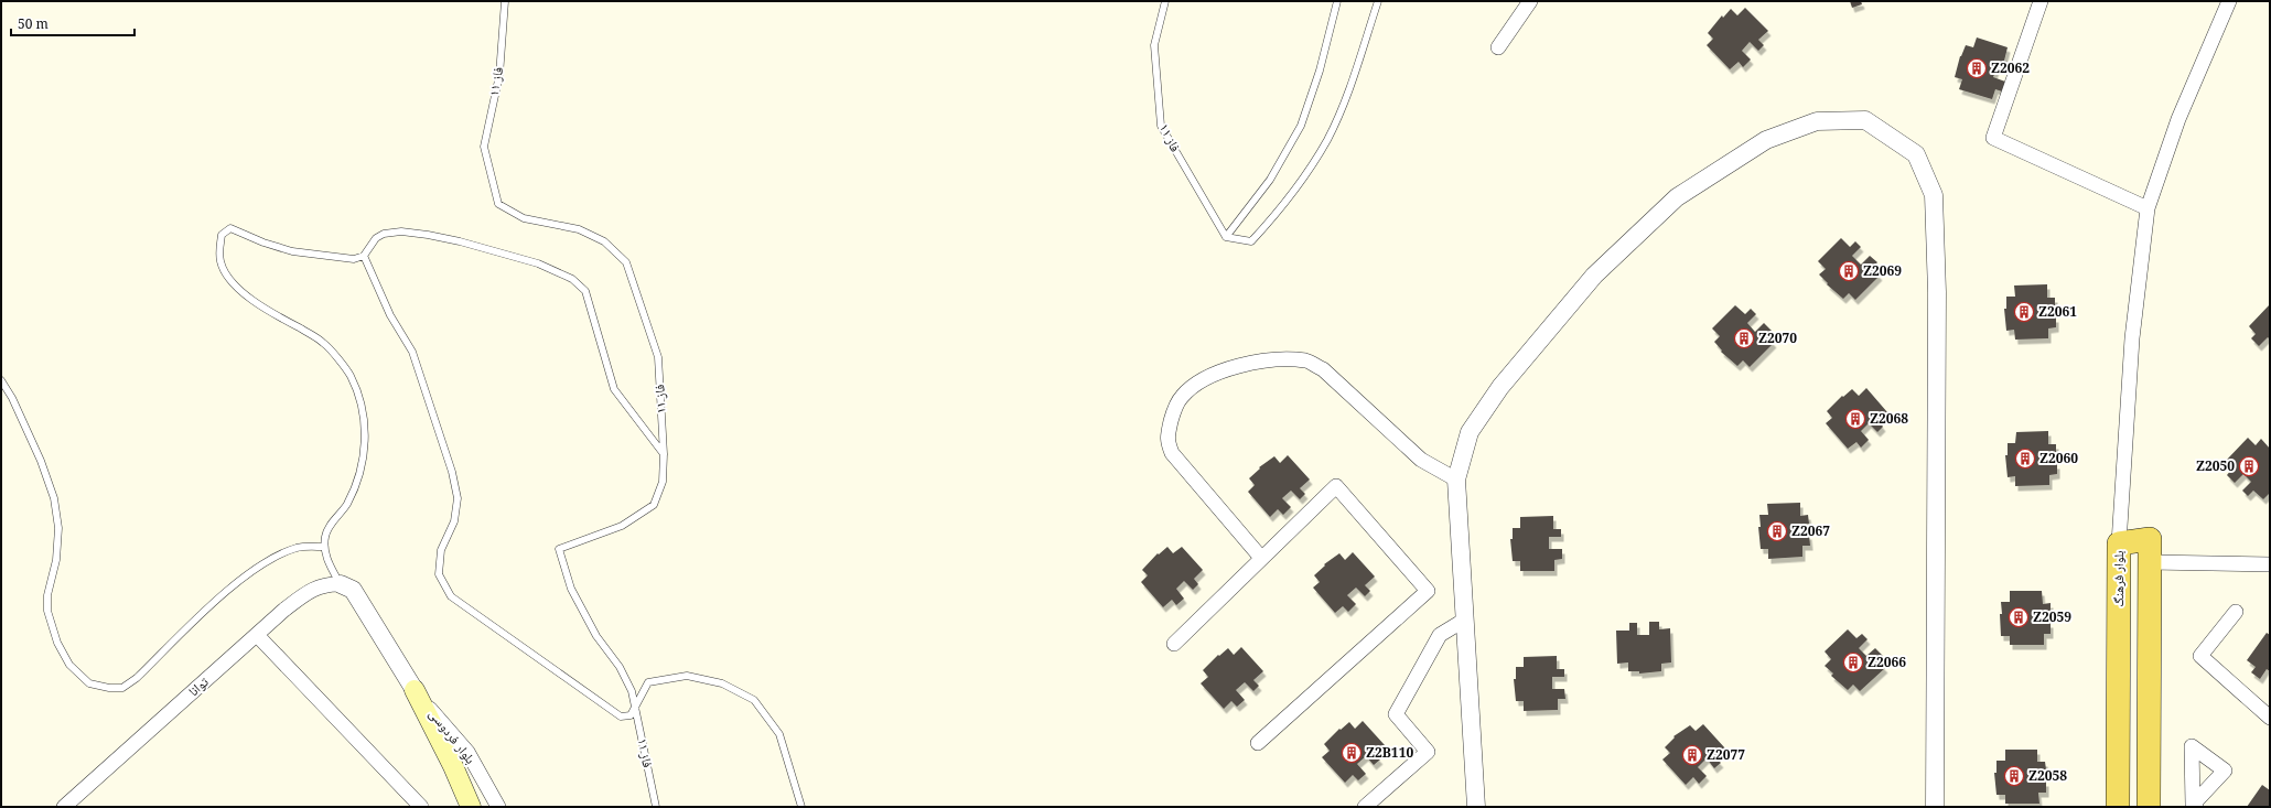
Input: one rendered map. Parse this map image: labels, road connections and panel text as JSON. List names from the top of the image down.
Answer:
{
  "streets": {
    "main road": ["بلوار فرهنگ", "بلوار فردوسی"],
    "street": ["توانا"],
    "lane": ["فاز ۱۱"]
  },
  "crossings": [
    ["توانا", "بلوار فردوسی"]
  ],
  "places": {
    "building": [
      "Z2062",
      "Z2069",
      "Z2061",
      "Z2070",
      "Z2068",
      "Z2060",
      "Z2050",
      "Z2067",
      "Z2059",
      "Z2066",
      "Z2B110",
      "Z2077",
      "Z2058"
    ]
  },
  "scale_bar": "50 m"
}
